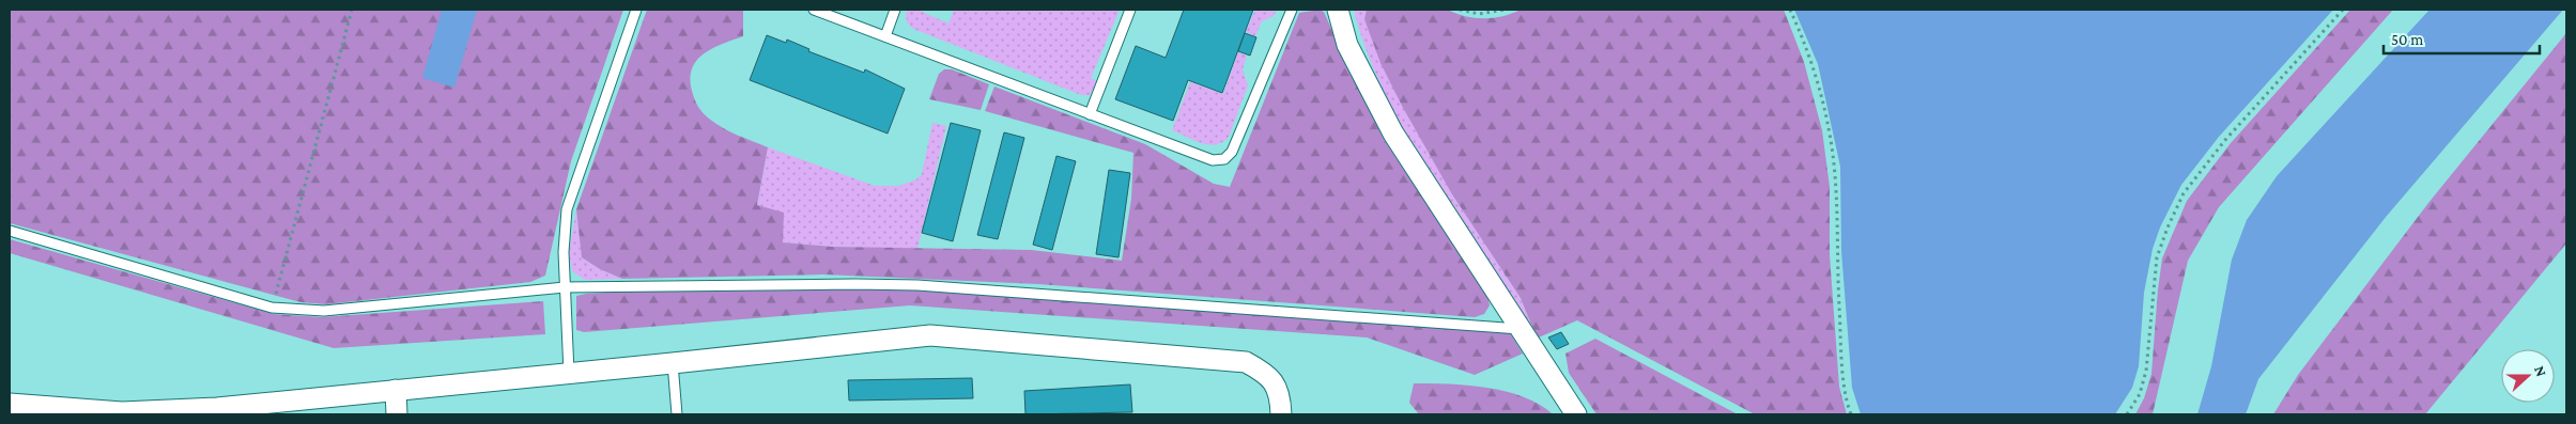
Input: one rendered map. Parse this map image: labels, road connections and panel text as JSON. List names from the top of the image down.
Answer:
{
  "scale_bar": "50 m",
  "north": "right"
}
